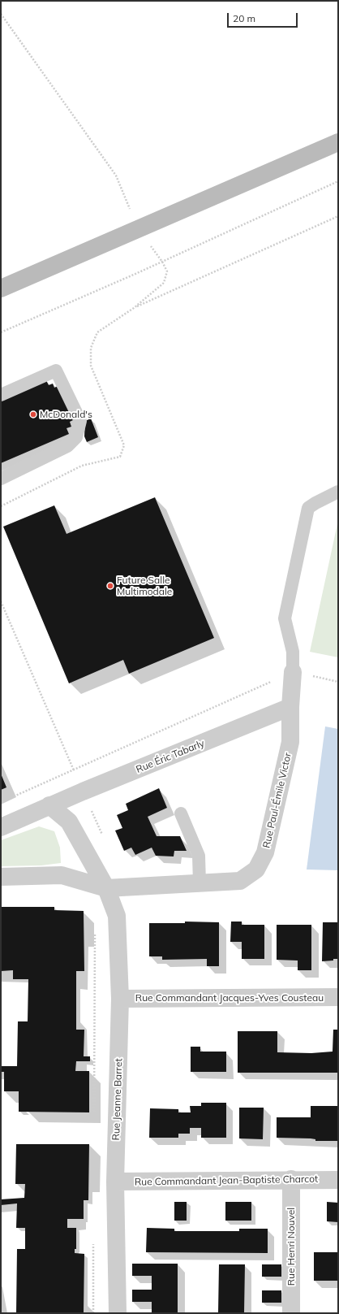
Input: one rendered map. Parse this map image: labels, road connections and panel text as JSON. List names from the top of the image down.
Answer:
{
  "streets": {
    "street": [
      "Rue Éric Tabarly",
      "Rue Paul-Émile Victor",
      "Rue Commandant Jacques-Yves Cousteau",
      "Rue Jeanne Barret",
      "Rue Commandant Jean-Baptiste Charcot",
      "Rue Henri Nouvel"
    ]
  },
  "crossings": [
    ["Rue Éric Tabarly", "Rue Paul-Émile Victor"],
    ["Rue Éric Tabarly", "Rue Jeanne Barret"],
    ["Rue Paul-Émile Victor", "Rue Jeanne Barret"],
    ["Rue Commandant Jacques-Yves Cousteau", "Rue Jeanne Barret"],
    ["Rue Jeanne Barret", "Rue Commandant Jean-Baptiste Charcot"],
    ["Rue Commandant Jean-Baptiste Charcot", "Rue Henri Nouvel"]
  ],
  "places": ["McDonald's", "Future Salle Multimodale"],
  "scale_bar": "20 m"
}
